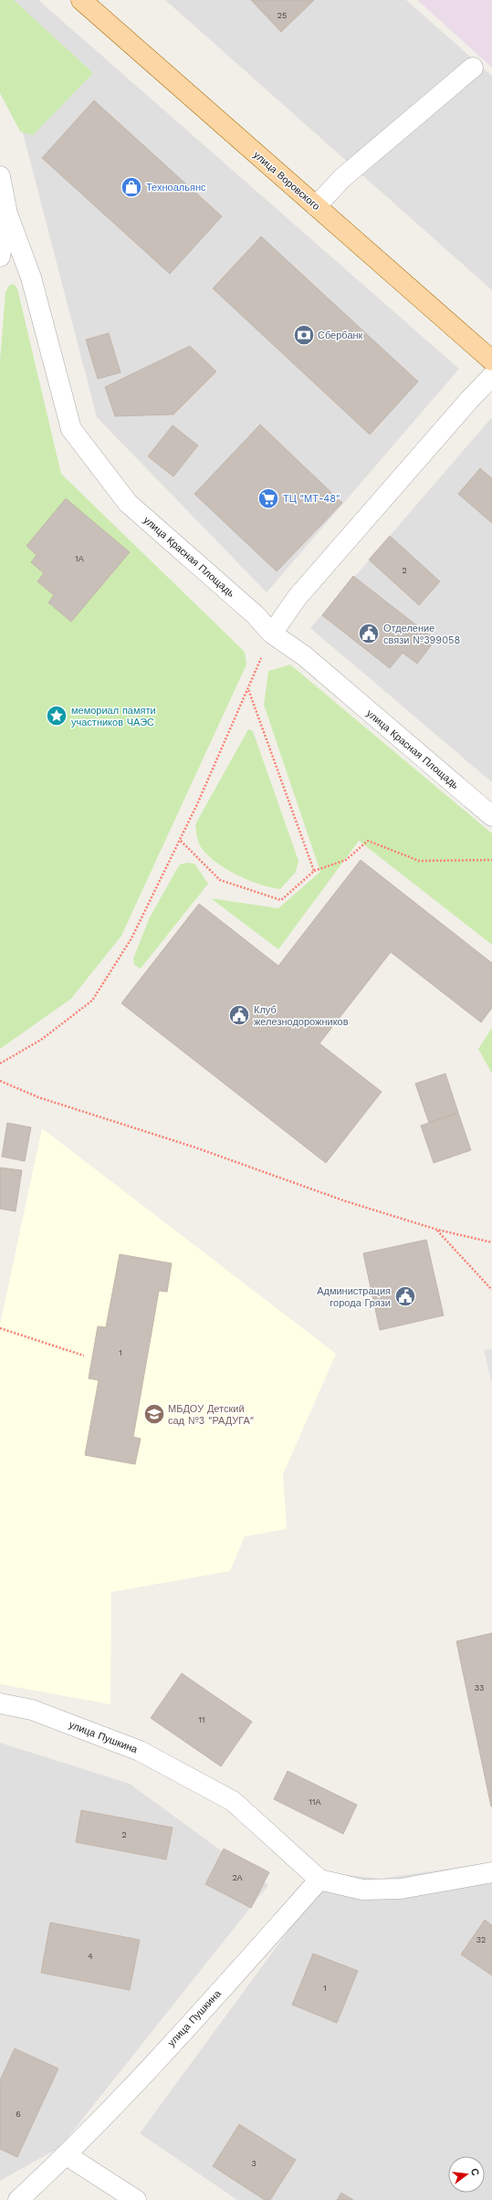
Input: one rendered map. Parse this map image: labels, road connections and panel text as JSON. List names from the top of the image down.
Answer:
{
  "streets": {
    "main road": ["улица Воровского"],
    "street": ["улица Красная Площадь", "улица Пушкина"]
  },
  "places": {
    "shop": ["Техноальянс"],
    "bank": ["Сбербанк"],
    "supermarket": ["ТЦ \"МТ-48\""],
    "public building": ["Отделение связи №399058", "Клуб железнодорожников", "Администрация города Грязи"],
    "place": ["мемориал памяти участников ЧАЭС"],
    "school or university": ["МБДОУ Детский сад №3 \"РАДУГА\""]
  },
  "house_numbers": [
    "25",
    "1А",
    "2",
    "1",
    "33",
    "11",
    "11А",
    "2",
    "2А",
    "32",
    "4",
    "1",
    "6",
    "3"
  ],
  "north": "right"
}
